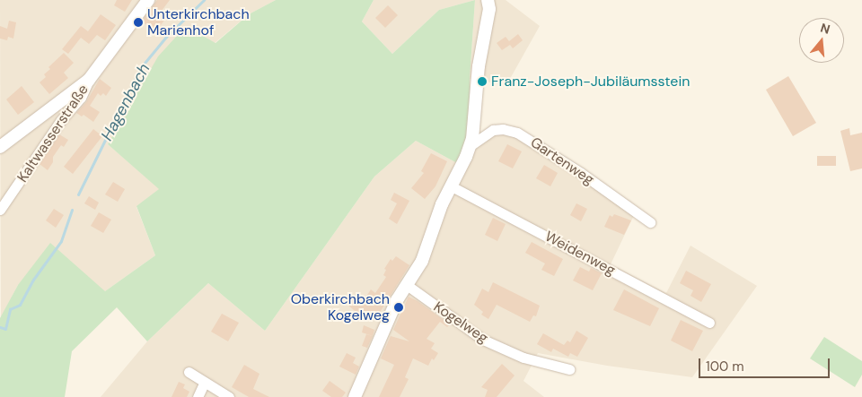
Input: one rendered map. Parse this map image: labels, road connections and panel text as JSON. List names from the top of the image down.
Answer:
{
  "streets": {
    "street": [
      "Kaltwasserstraße",
      "Gartenweg",
      "Weidenweg",
      "Kogelweg"
    ]
  },
  "water": ["Hagenbach"],
  "places": ["Unterkirchbach Marienhof", "Franz-Joseph-Jubiläumsstein", "Oberkirchbach Kogelweg"],
  "scale_bar": "100 m",
  "north": "top"
}
